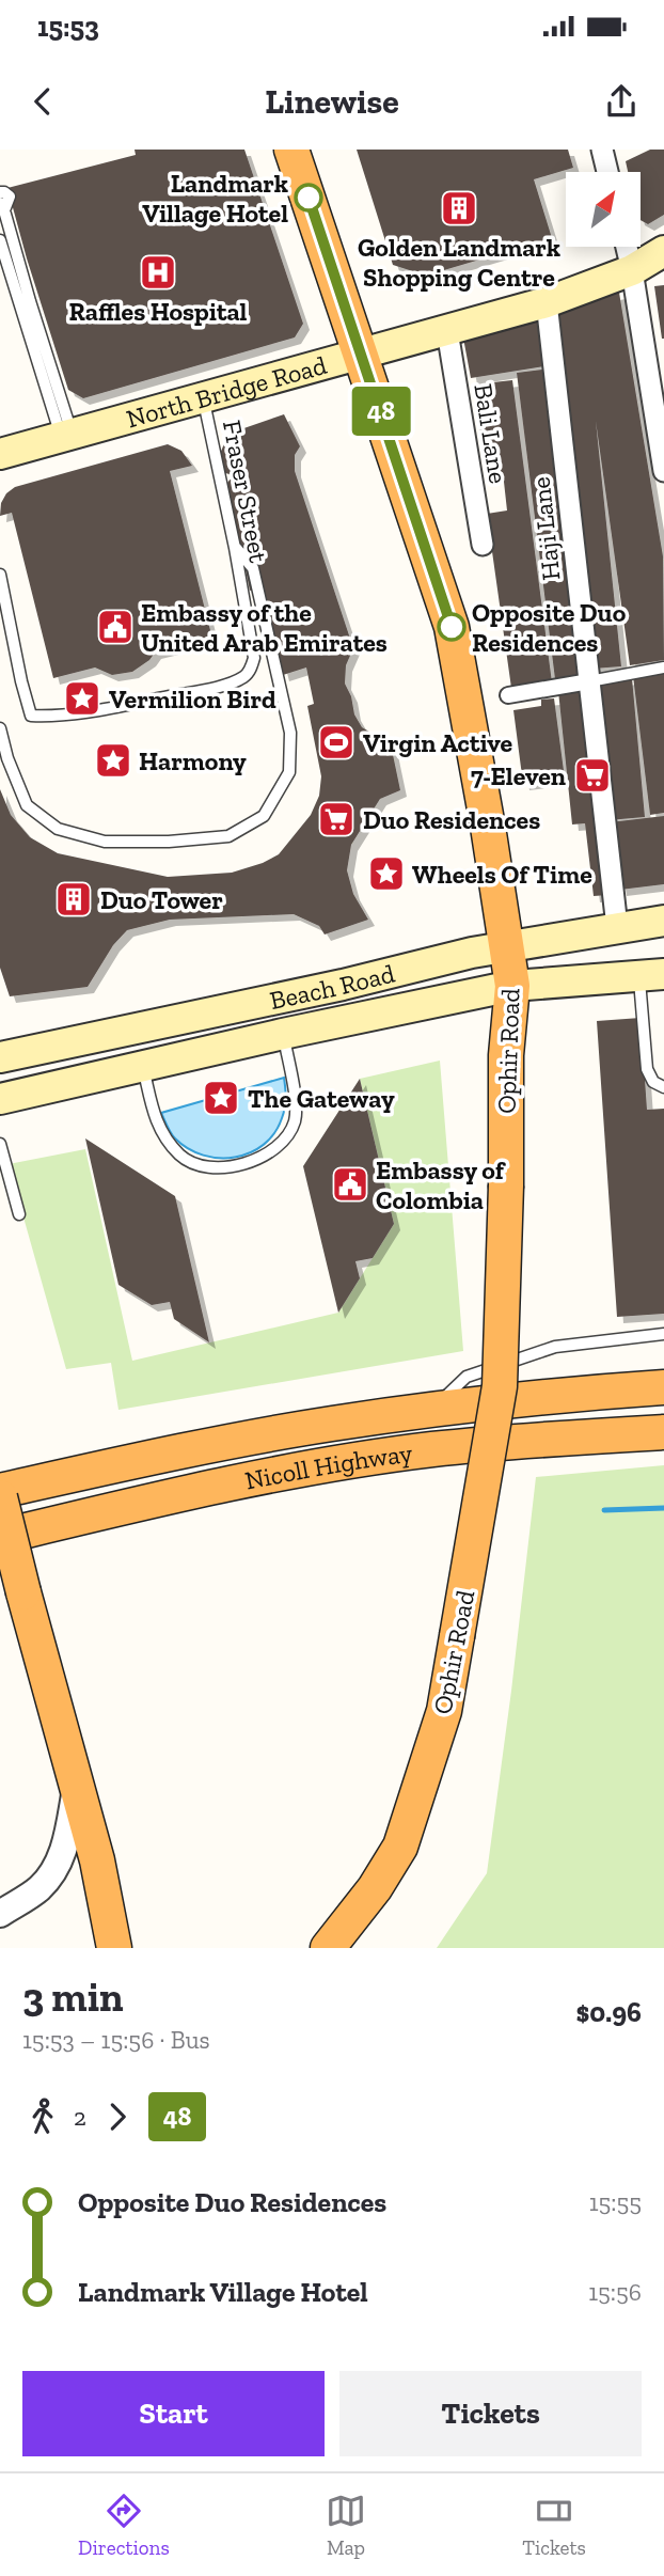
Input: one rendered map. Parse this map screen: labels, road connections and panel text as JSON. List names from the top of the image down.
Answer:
{
  "streets": {
    "highway": ["Ophir Road", "Nicoll Highway"],
    "main road": ["North Bridge Road", "Beach Road"],
    "street": ["Bali Lane", "Haji Lane"],
    "lane": ["Fraser Street"]
  },
  "crossings": [
    ["North Bridge Road", "Bali Lane"],
    ["North Bridge Road", "Fraser Street"],
    ["North Bridge Road", "Haji Lane"],
    ["North Bridge Road", "Ophir Road"],
    ["Haji Lane", "Beach Road"],
    ["Beach Road", "Ophir Road"]
  ],
  "places": {
    "other": ["Landmark Village Hotel", "Opposite Duo Residences"],
    "building": ["Golden Landmark Shopping Centre", "Duo Tower"],
    "hospital": ["Raffles Hospital"],
    "public building": ["Embassy of the United Arab Emirates", "Embassy of Colombia"],
    "place": [
      "Vermilion Bird",
      "Harmony",
      "Wheels Of Time",
      "The Gateway"
    ],
    "sports": ["Virgin Active"],
    "supermarket": ["7-Eleven", "Duo Residences"]
  },
  "lines": ["bus line 48"],
  "north": "top right",
  "page": {
    "status": "15:53",
    "header": "Linewise",
    "on_map": "48",
    "heading": ["3 min", "15:53 – 15:56 · Bus", "$0.96"],
    "legs": ["2", "48"],
    "list": [
      {
        "name": "Opposite Duo Residences",
        "value": "15:55"
      },
      {
        "name": "Landmark Village Hotel",
        "value": "15:56"
      }
    ],
    "buttons": ["Start", "Tickets"],
    "tabs": ["Directions", "Map", "Tickets"]
  }
}
